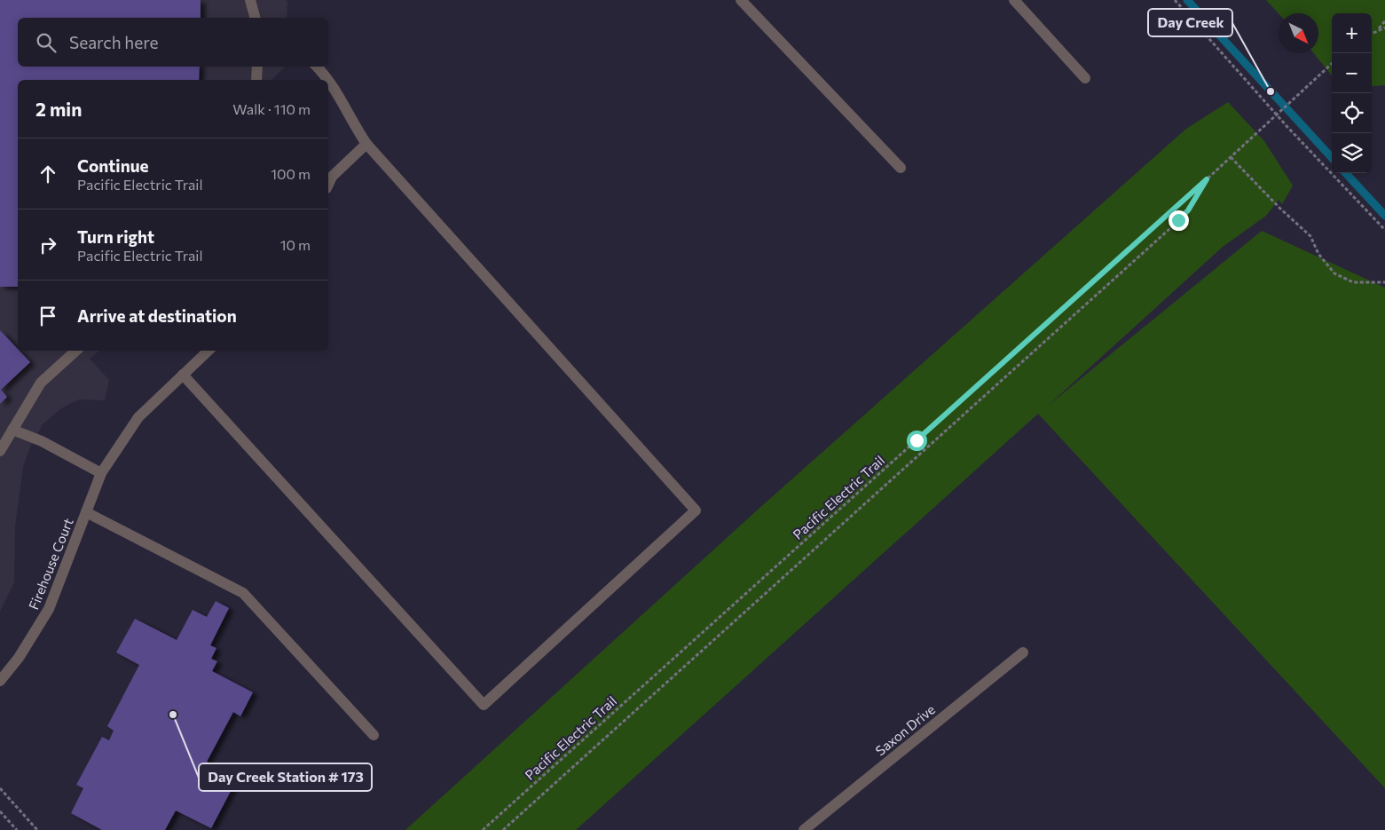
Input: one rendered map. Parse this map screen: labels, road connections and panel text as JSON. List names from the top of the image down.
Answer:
{
  "streets": {
    "street": ["Firehouse Court", "Saxon Drive"],
    "path": ["Pacific Electric Trail"]
  },
  "places": ["Day Creek", "Day Creek Station # 173"],
  "north": "bottom right",
  "page": {
    "map_buttons": ["+", "−"],
    "search": "Search here",
    "heading": ["2 min", "Walk · 110 m"],
    "list": [
      ["Continue", "Pacific Electric Trail", "100 m"],
      ["Turn right", "Pacific Electric Trail", "10 m"],
      "Arrive at destination"
    ]
  }
}
